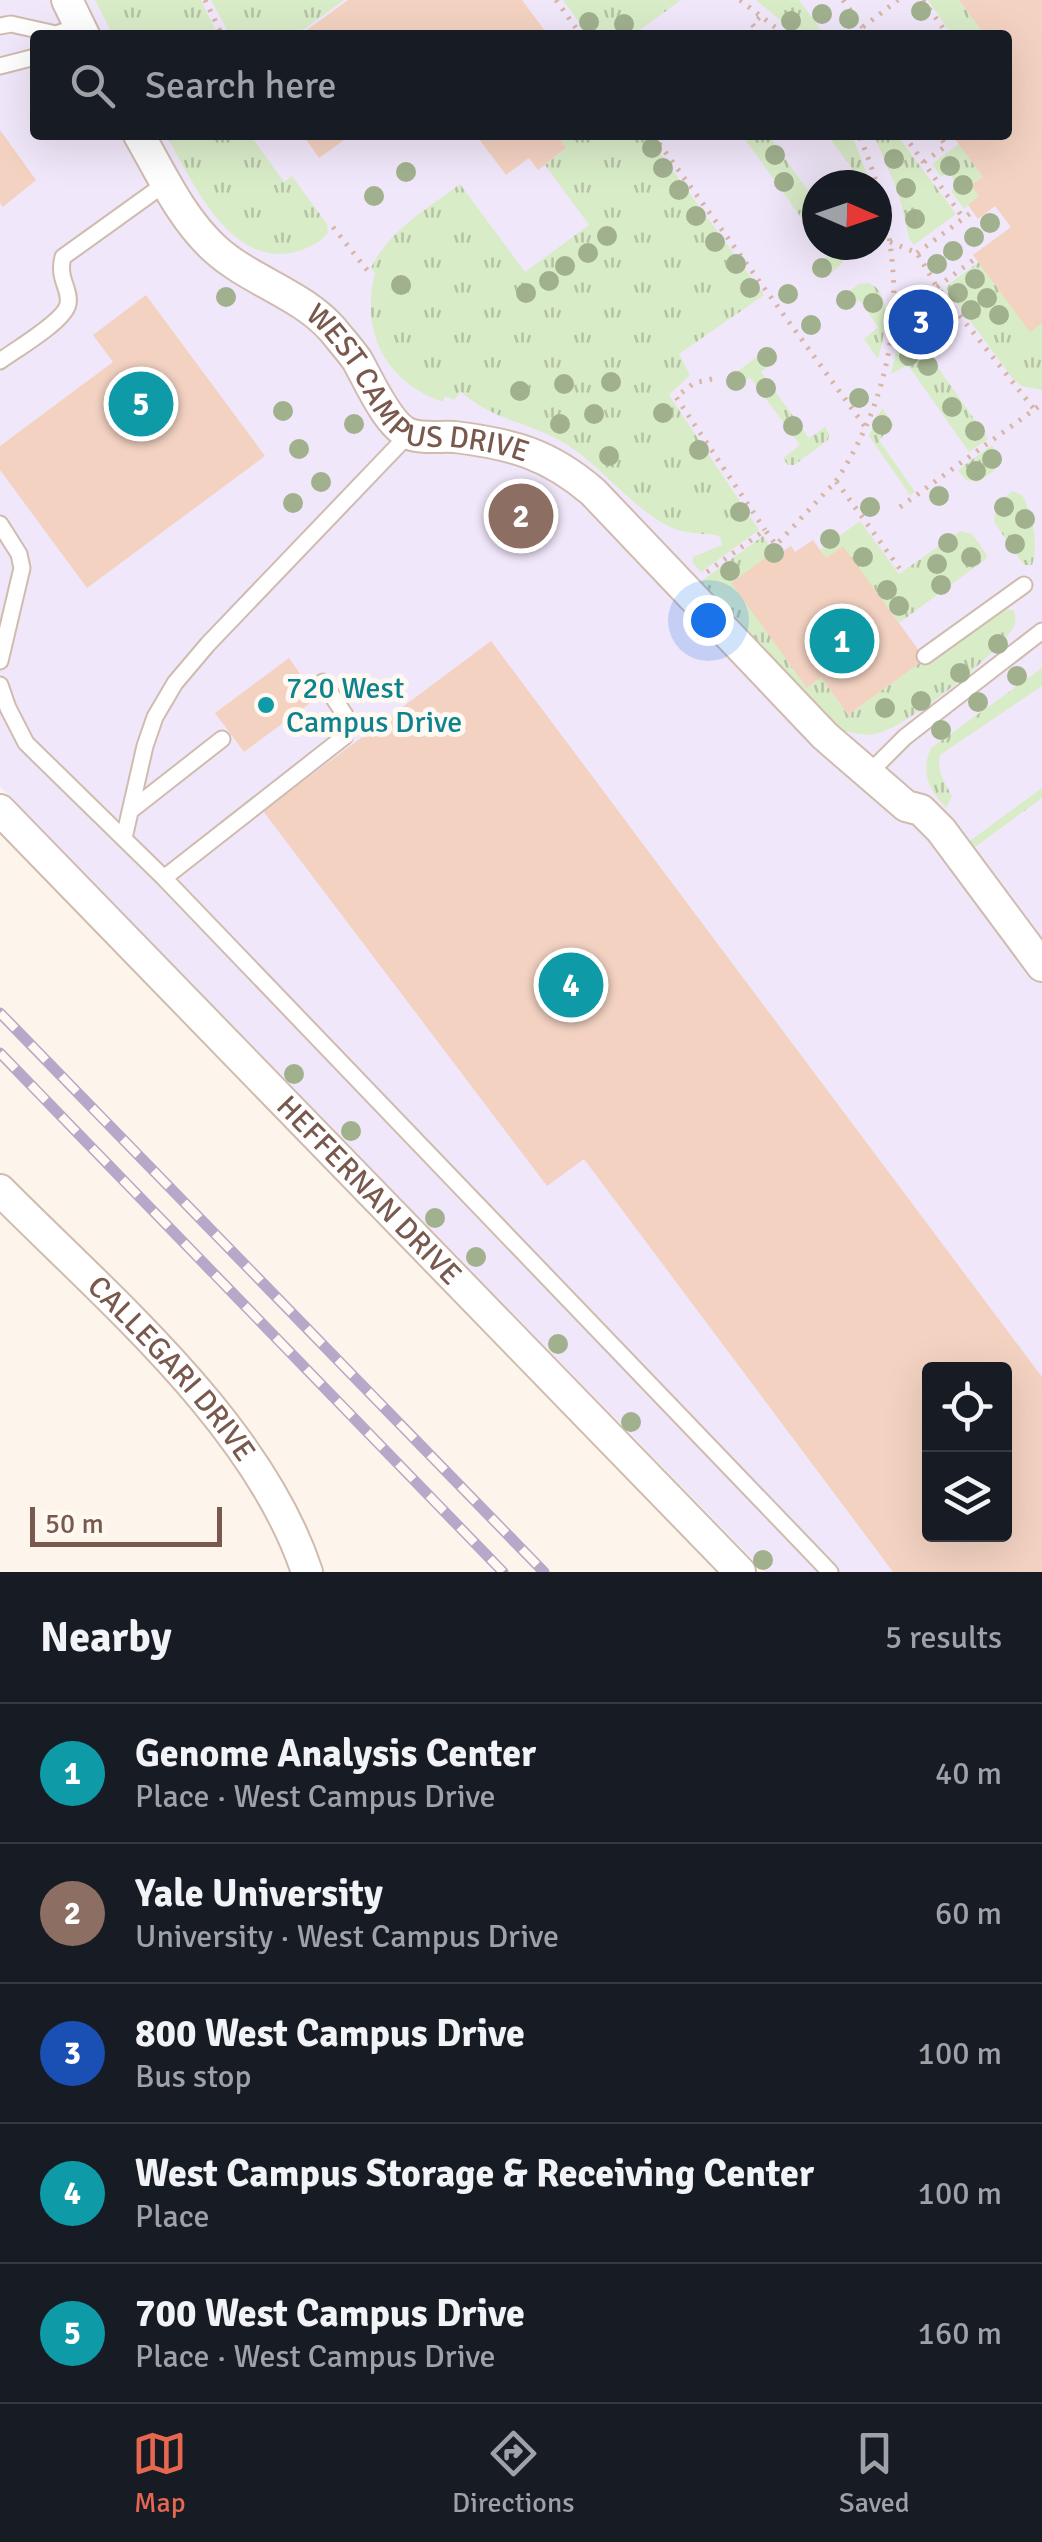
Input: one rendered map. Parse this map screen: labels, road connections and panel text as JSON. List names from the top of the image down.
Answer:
{
  "streets": {
    "street": ["WEST CAMPUS DRIVE", "HEFFERNAN DRIVE", "CALLEGARI DRIVE"]
  },
  "places": ["720 West Campus Drive"],
  "scale_bar": "50 m",
  "north": "right",
  "page": {
    "search": "Search here",
    "pins": [
      "3",
      "5",
      "2",
      "1",
      "4"
    ],
    "scale": "50 m",
    "heading": ["Nearby", "5 results"],
    "list": [
      {
        "mark": "1",
        "name": "Genome Analysis Center",
        "note": "Place · West Campus Drive",
        "value": "40 m"
      },
      {
        "mark": "2",
        "name": "Yale University",
        "note": "University · West Campus Drive",
        "value": "60 m"
      },
      {
        "mark": "3",
        "name": "800 West Campus Drive",
        "note": "Bus stop",
        "value": "100 m"
      },
      {
        "mark": "4",
        "name": "West Campus Storage & Receiving Center",
        "note": "Place",
        "value": "100 m"
      },
      {
        "mark": "5",
        "name": "700 West Campus Drive",
        "note": "Place · West Campus Drive",
        "value": "160 m"
      }
    ],
    "nav": ["Map", "Directions", "Saved"]
  }
}
